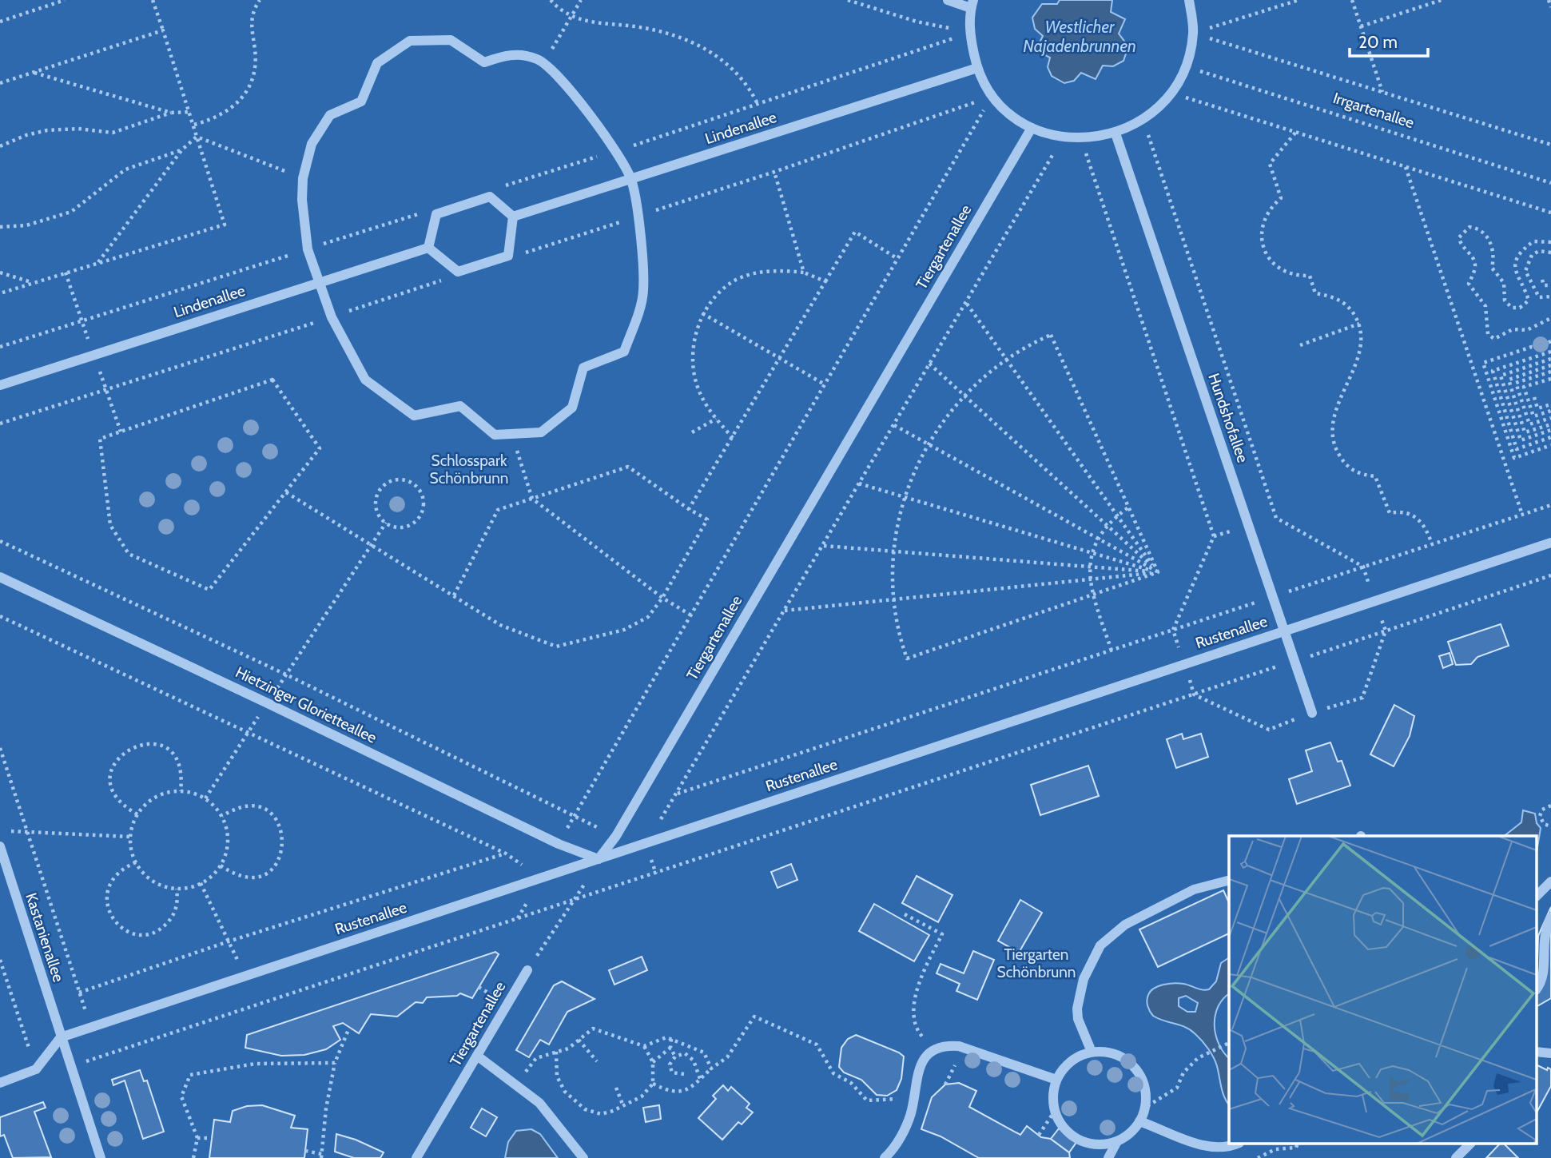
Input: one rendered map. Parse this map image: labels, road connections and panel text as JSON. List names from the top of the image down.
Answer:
{
  "streets": {
    "street": [
      "Lindenallee",
      "Tiergartenallee",
      "Hundshofallee",
      "Rustenallee",
      "Hietzinger Glorietteallee",
      "Kastanienallee"
    ],
    "path": ["Irrgartenallee"]
  },
  "crossings": [
    ["Tiergartenallee", "Rustenallee"],
    ["Tiergartenallee", "Hietzinger Glorietteallee"],
    ["Hundshofallee", "Rustenallee"],
    ["Rustenallee", "Hietzinger Glorietteallee"],
    ["Rustenallee", "Kastanienallee"]
  ],
  "water": ["Westlicher Najadenbrunnen"],
  "parks": ["Schlosspark Schönbrunn", "Tiergarten Schönbrunn"],
  "scale_bar": "20 m"
}
